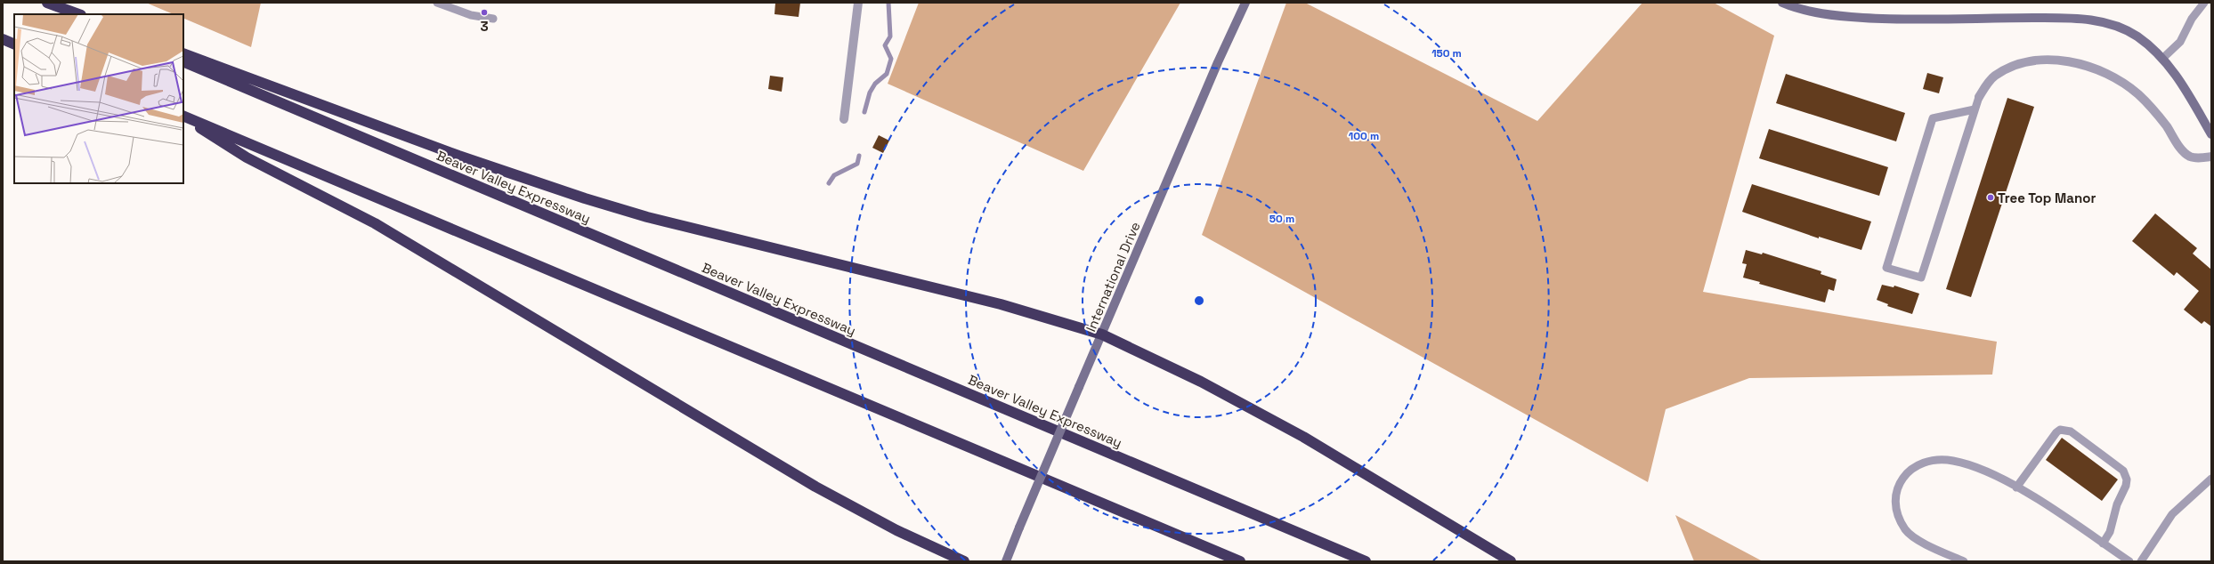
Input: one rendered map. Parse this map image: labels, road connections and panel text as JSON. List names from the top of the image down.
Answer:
{
  "streets": {
    "highway": ["Beaver Valley Expressway"],
    "street": ["International Drive"]
  },
  "places": ["3", "Tree Top Manor"],
  "rings": ["150 m", "100 m", "50 m"]
}
